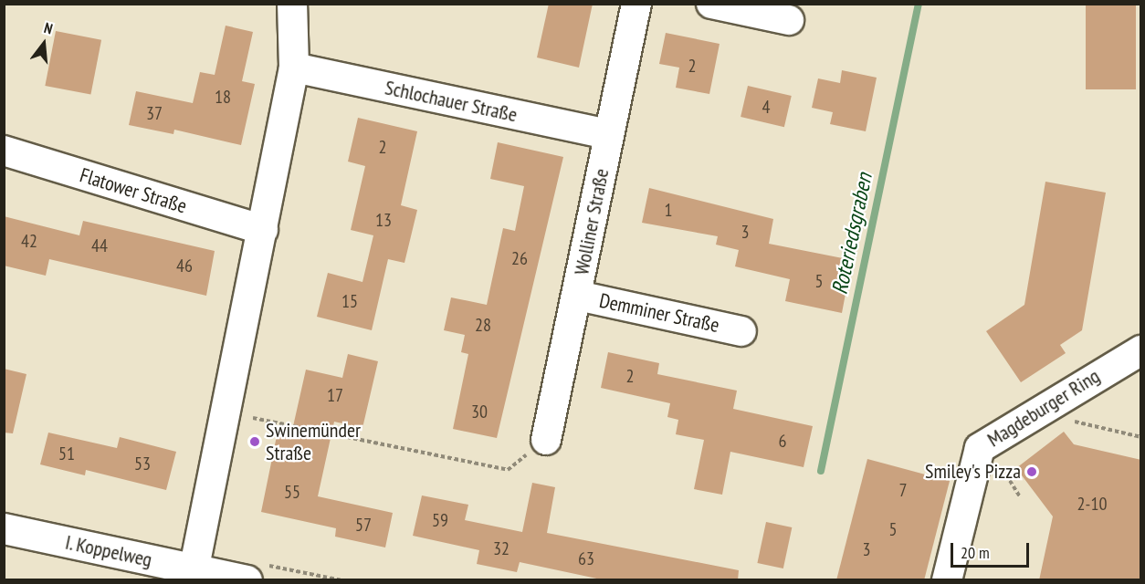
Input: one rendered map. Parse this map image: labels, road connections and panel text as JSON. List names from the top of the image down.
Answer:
{
  "streets": {
    "street": [
      "Schlochauer Straße",
      "Flatower Straße",
      "Wolliner Straße",
      "Demminer Straße",
      "Magdeburger Ring",
      "I. Koppelweg"
    ]
  },
  "crossings": [
    ["Schlochauer Straße", "Wolliner Straße"],
    ["Wolliner Straße", "Demminer Straße"]
  ],
  "water": ["Roteriedsgraben"],
  "places": ["Swinemünder Straße", "Smiley's Pizza"],
  "house_numbers": [
    "2",
    "18",
    "4",
    "37",
    "2",
    "1",
    "13",
    "3",
    "42",
    "44",
    "26",
    "46",
    "5",
    "15",
    "28",
    "2",
    "17",
    "30",
    "6",
    "51",
    "53",
    "7",
    "55",
    "2-10",
    "59",
    "57",
    "5",
    "32",
    "3",
    "63"
  ],
  "scale_bar": "20 m",
  "north": "top"
}
